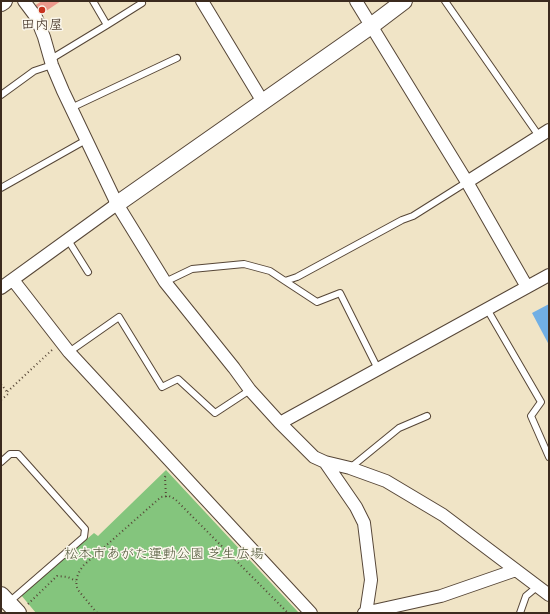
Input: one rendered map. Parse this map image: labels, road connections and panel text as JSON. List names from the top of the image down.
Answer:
{
  "parks": ["松本市あがた運動公園 芝生広場"],
  "places": ["田内屋"]
}
